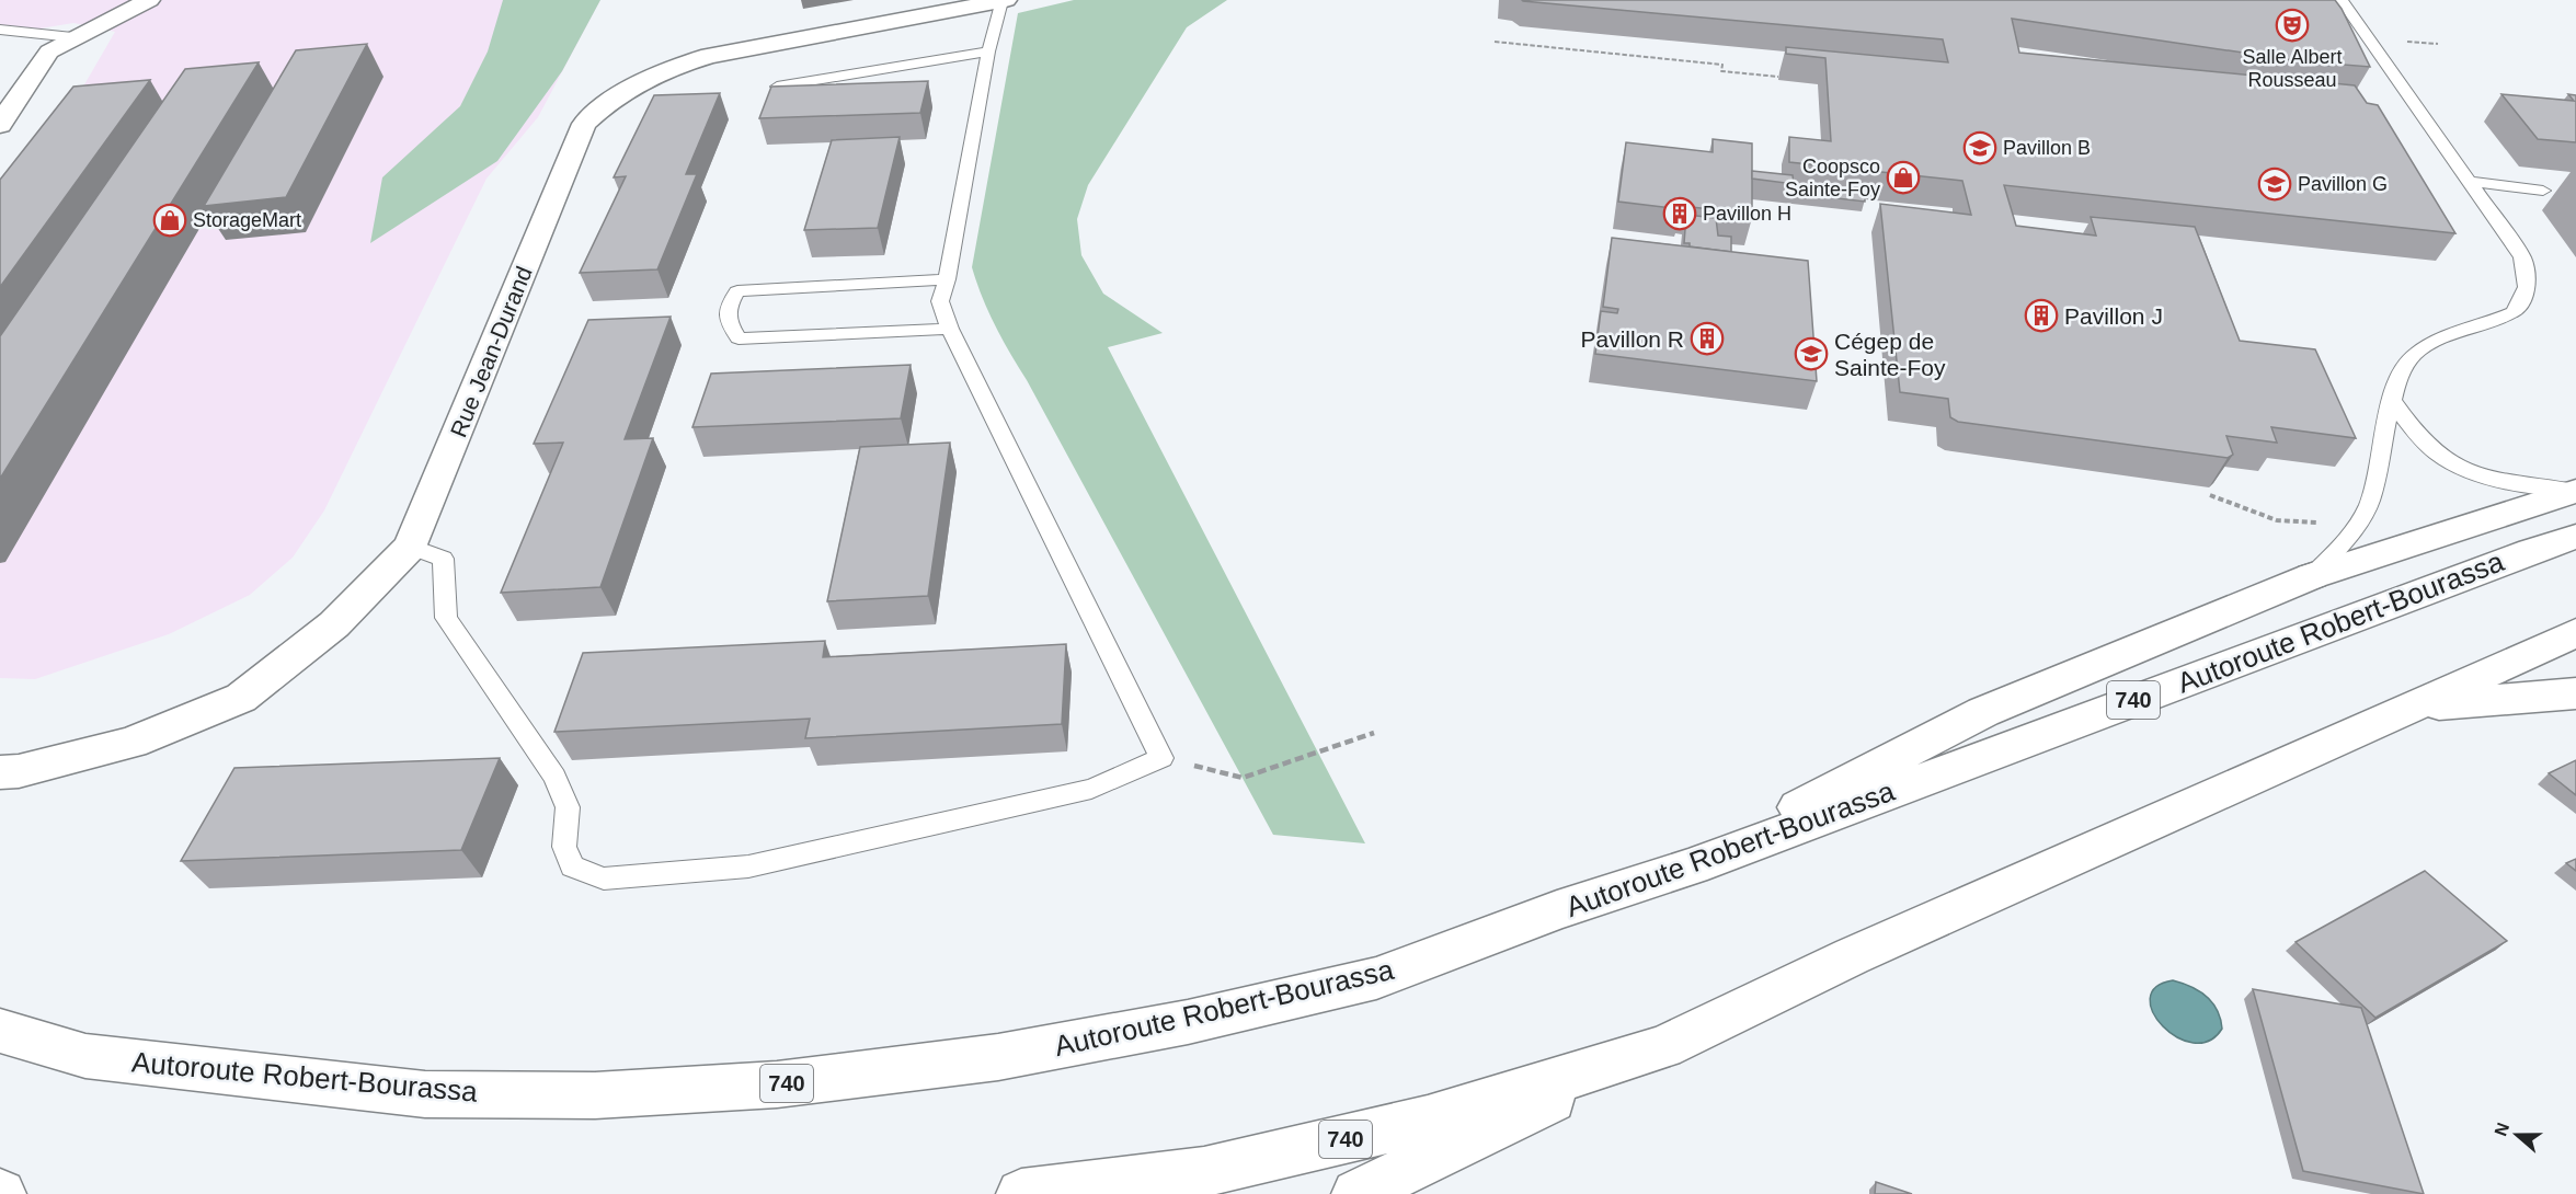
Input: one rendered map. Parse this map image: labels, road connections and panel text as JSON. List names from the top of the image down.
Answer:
{
  "streets": {
    "main road": ["Rue Jean-Durand", "Autoroute Robert-Bourassa", "740"]
  },
  "places": {
    "theatre": ["Salle Albert Rousseau"],
    "school or university": ["Pavillon B", "Pavillon G", "Cégep de Sainte-Foy"],
    "shop": ["Coopsco Sainte-Foy", "StorageMart"],
    "building": ["Pavillon H", "Pavillon J", "Pavillon R"]
  },
  "north": "left"
}
